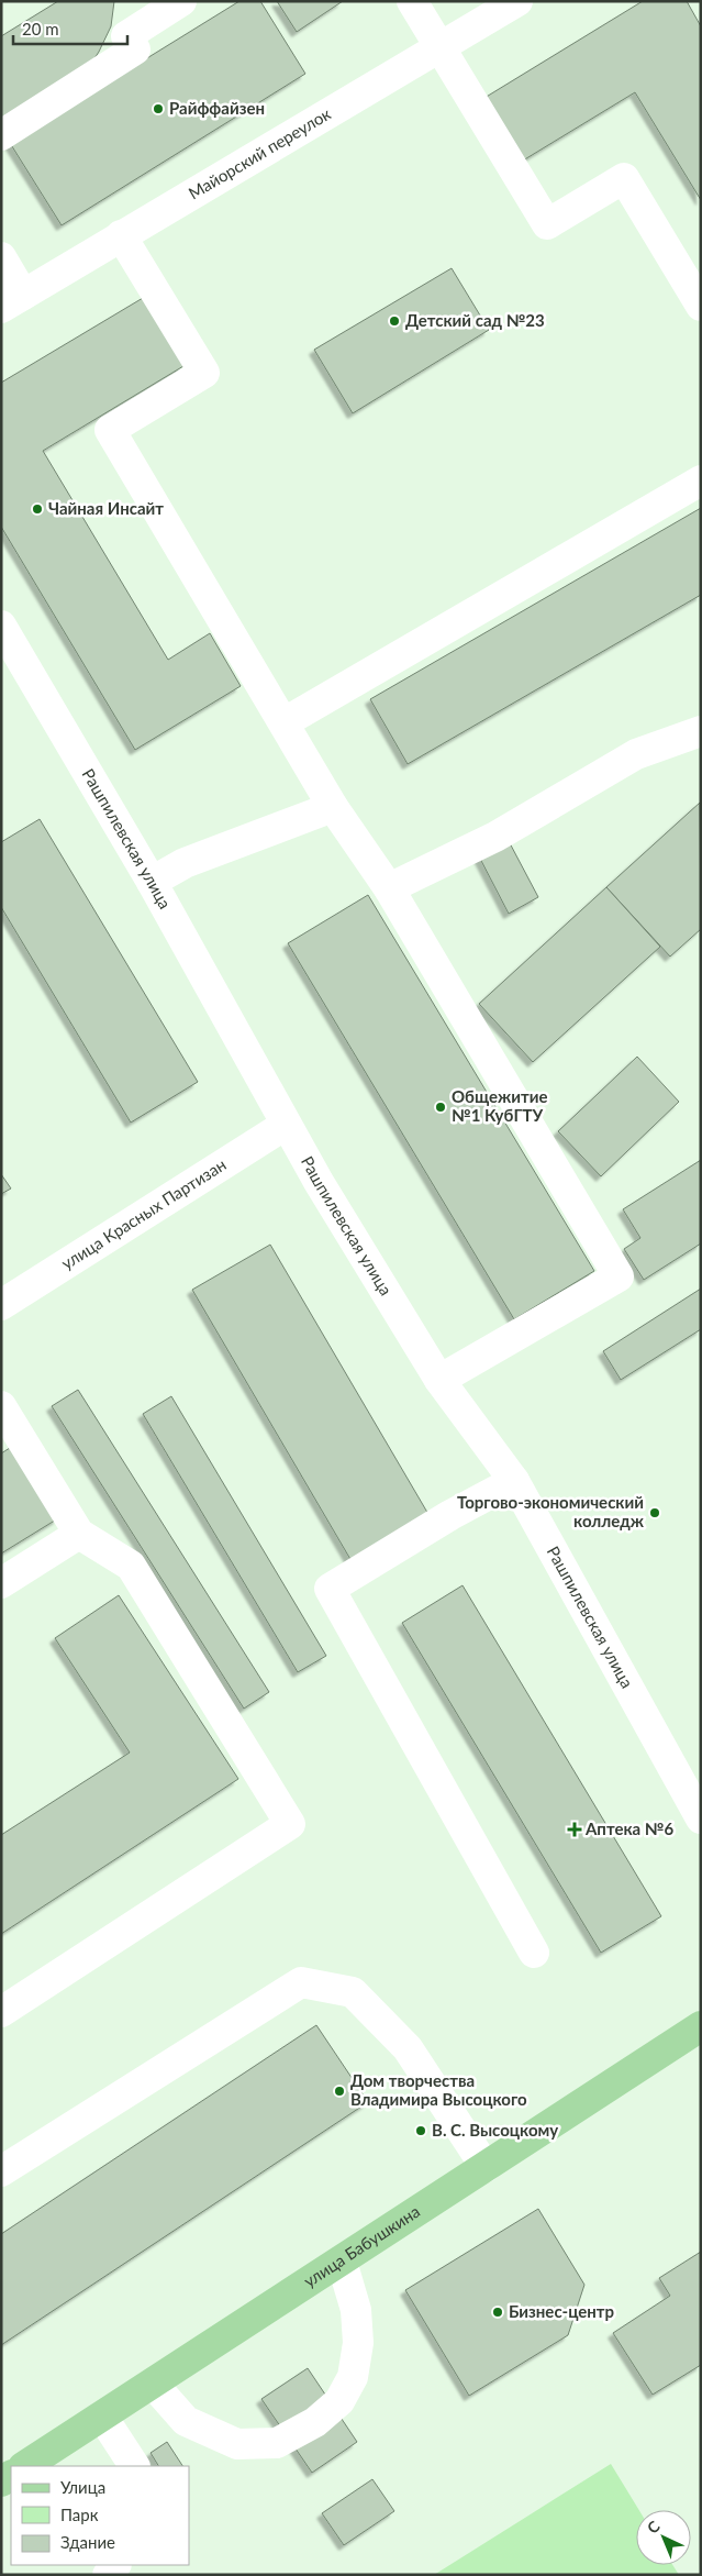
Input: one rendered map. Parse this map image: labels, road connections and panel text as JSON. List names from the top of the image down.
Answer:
{
  "streets": {
    "main road": ["улица Бабушкина"],
    "street": ["Майорский переулок", "Рашпилевская улица", "улица Красных Партизан"]
  },
  "crossings": [
    ["Рашпилевская улица", "улица Красных Партизан"]
  ],
  "places": {
    "other": [
      "Райффайзен",
      "Детский сад №23",
      "Чайная Инсайт",
      "Общежитие №1 КубГТУ",
      "Торгово-экономический колледж",
      "Дом творчества Владимира Высоцкого",
      "В. С. Высоцкому",
      "Бизнес-центр"
    ],
    "health": ["Аптека №6"]
  },
  "legend": ["Улица", "Парк", "Здание"],
  "scale_bar": "20 m",
  "north": "top left"
}
